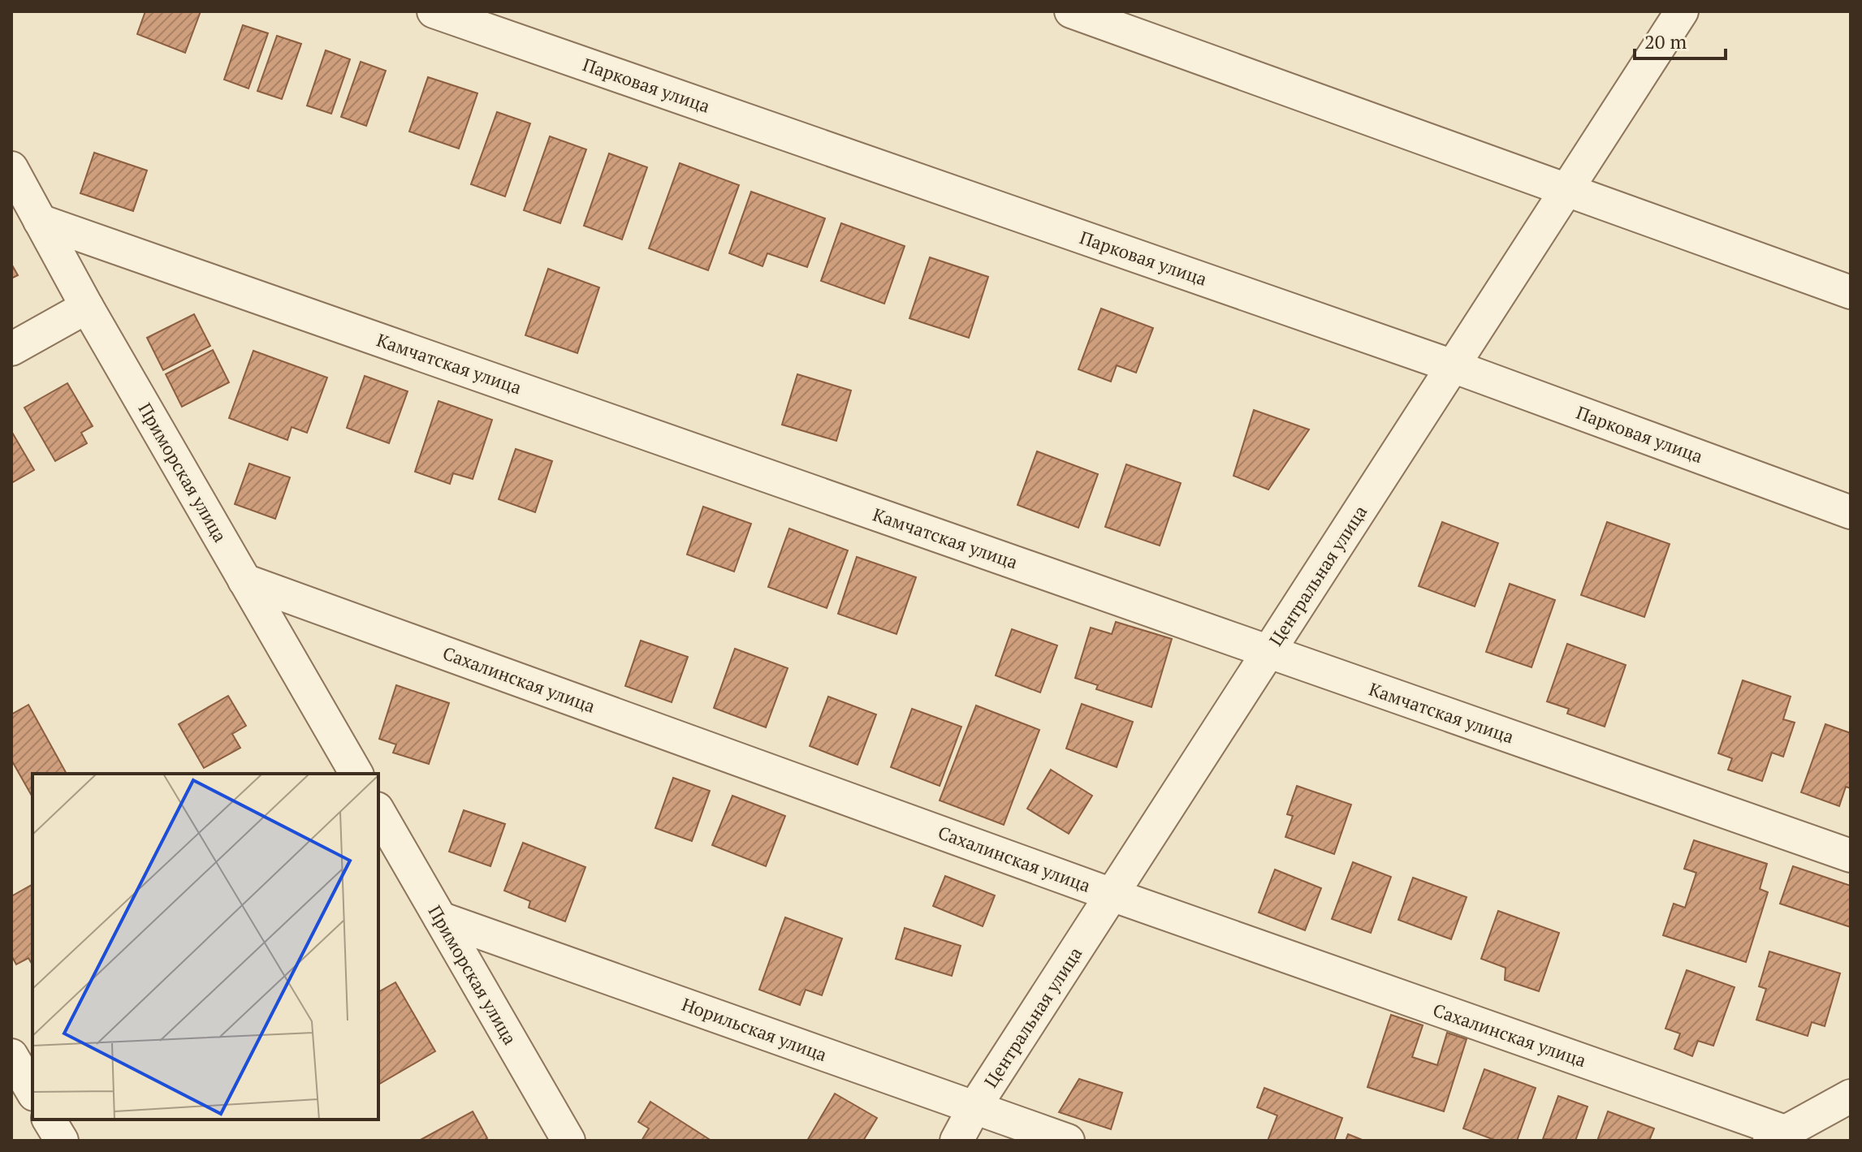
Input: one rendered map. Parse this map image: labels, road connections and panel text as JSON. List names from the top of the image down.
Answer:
{
  "streets": {
    "street": [
      "Парковая улица",
      "Камчатская улица",
      "Приморская улица",
      "Центральная улица",
      "Сахалинская улица",
      "Норильская улица"
    ]
  },
  "crossings": [
    ["Парковая улица", "Центральная улица"],
    ["Камчатская улица", "Приморская улица"],
    ["Камчатская улица", "Центральная улица"],
    ["Приморская улица", "Сахалинская улица"],
    ["Приморская улица", "Норильская улица"],
    ["Центральная улица", "Сахалинская улица"],
    ["Центральная улица", "Норильская улица"]
  ],
  "scale_bar": "20 m"
}
